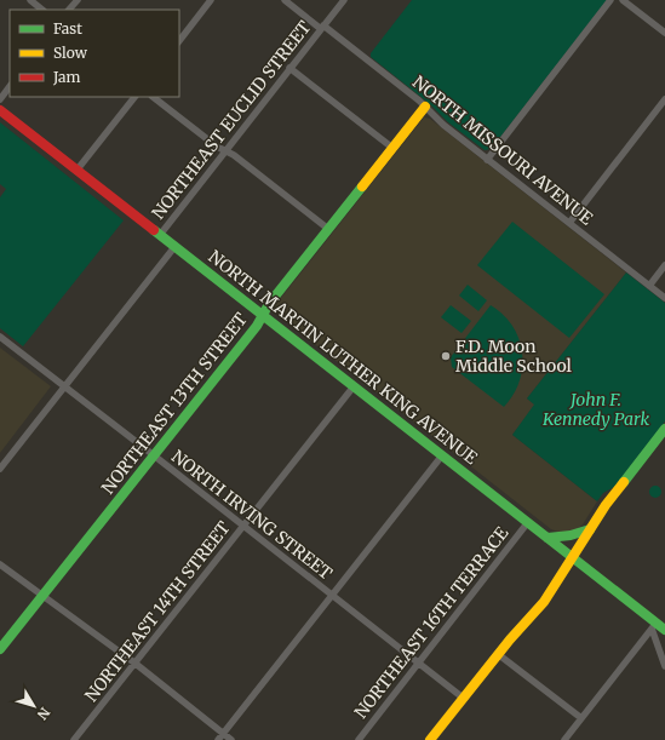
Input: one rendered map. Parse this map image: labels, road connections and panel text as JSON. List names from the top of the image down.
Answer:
{
  "streets": {
    "street": [
      "NORTHEAST EUCLID STREET",
      "NORTH MISSOURI AVENUE",
      "NORTH MARTIN LUTHER KING AVENUE",
      "NORTHEAST 13TH STREET",
      "NORTH IRVING STREET",
      "NORTHEAST 14TH STREET",
      "NORTHEAST 16TH TERRACE"
    ]
  },
  "crossings": [
    ["NORTHEAST EUCLID STREET", "NORTH MISSOURI AVENUE"],
    ["NORTHEAST EUCLID STREET", "NORTH MARTIN LUTHER KING AVENUE"],
    ["NORTH MISSOURI AVENUE", "NORTHEAST 13TH STREET"],
    ["NORTH MARTIN LUTHER KING AVENUE", "NORTHEAST 13TH STREET"],
    ["NORTH MARTIN LUTHER KING AVENUE", "NORTHEAST 14TH STREET"],
    ["NORTH MARTIN LUTHER KING AVENUE", "NORTHEAST 16TH TERRACE"],
    ["NORTHEAST 13TH STREET", "NORTH IRVING STREET"],
    ["NORTH IRVING STREET", "NORTHEAST 14TH STREET"],
    ["NORTH IRVING STREET", "NORTHEAST 16TH TERRACE"]
  ],
  "parks": ["John F. Kennedy Park"],
  "places": ["F.D. Moon Middle School"],
  "legend": ["Fast", "Slow", "Jam"],
  "north": "bottom right"
}
